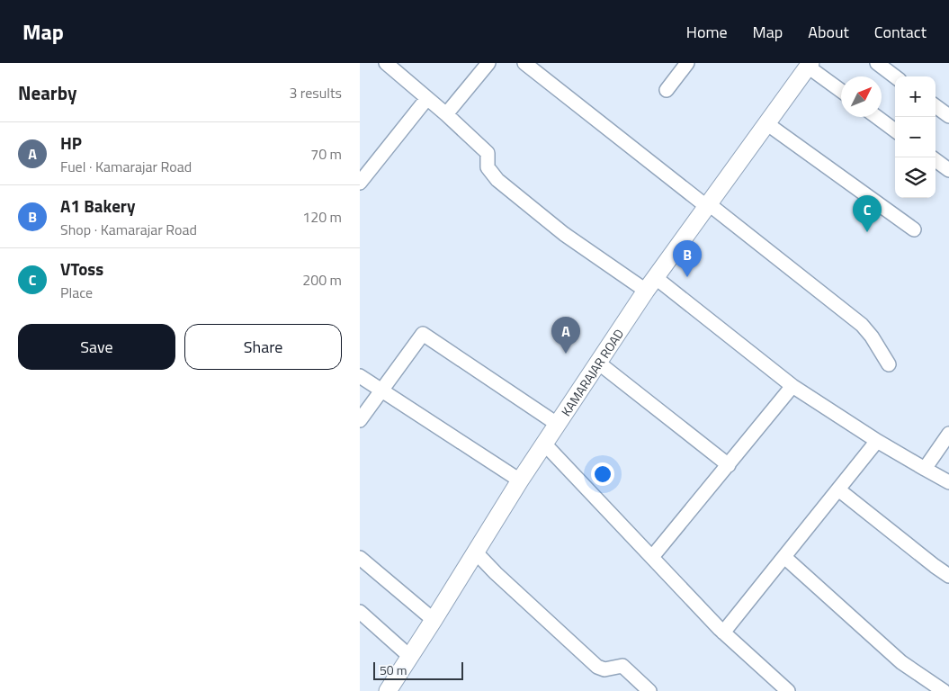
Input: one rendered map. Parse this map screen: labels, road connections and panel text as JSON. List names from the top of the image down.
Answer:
{
  "streets": {
    "main road": ["KAMARAJAR ROAD"]
  },
  "scale_bar": "50 m",
  "north": "top right",
  "page": {
    "header": "Map",
    "nav": [
      "Home",
      "Map",
      "About",
      "Contact"
    ],
    "heading": ["Nearby", "3 results"],
    "map_buttons": ["+", "−"],
    "list": [
      {
        "mark": "A",
        "name": "HP",
        "note": "Fuel · Kamarajar Road",
        "value": "70 m"
      },
      {
        "mark": "B",
        "name": "A1 Bakery",
        "note": "Shop · Kamarajar Road",
        "value": "120 m"
      },
      {
        "mark": "C",
        "name": "VToss",
        "note": "Place",
        "value": "200 m"
      }
    ],
    "pins": ["C", "B", "A"],
    "buttons": ["Save", "Share"],
    "scale": "50 m"
  }
}
